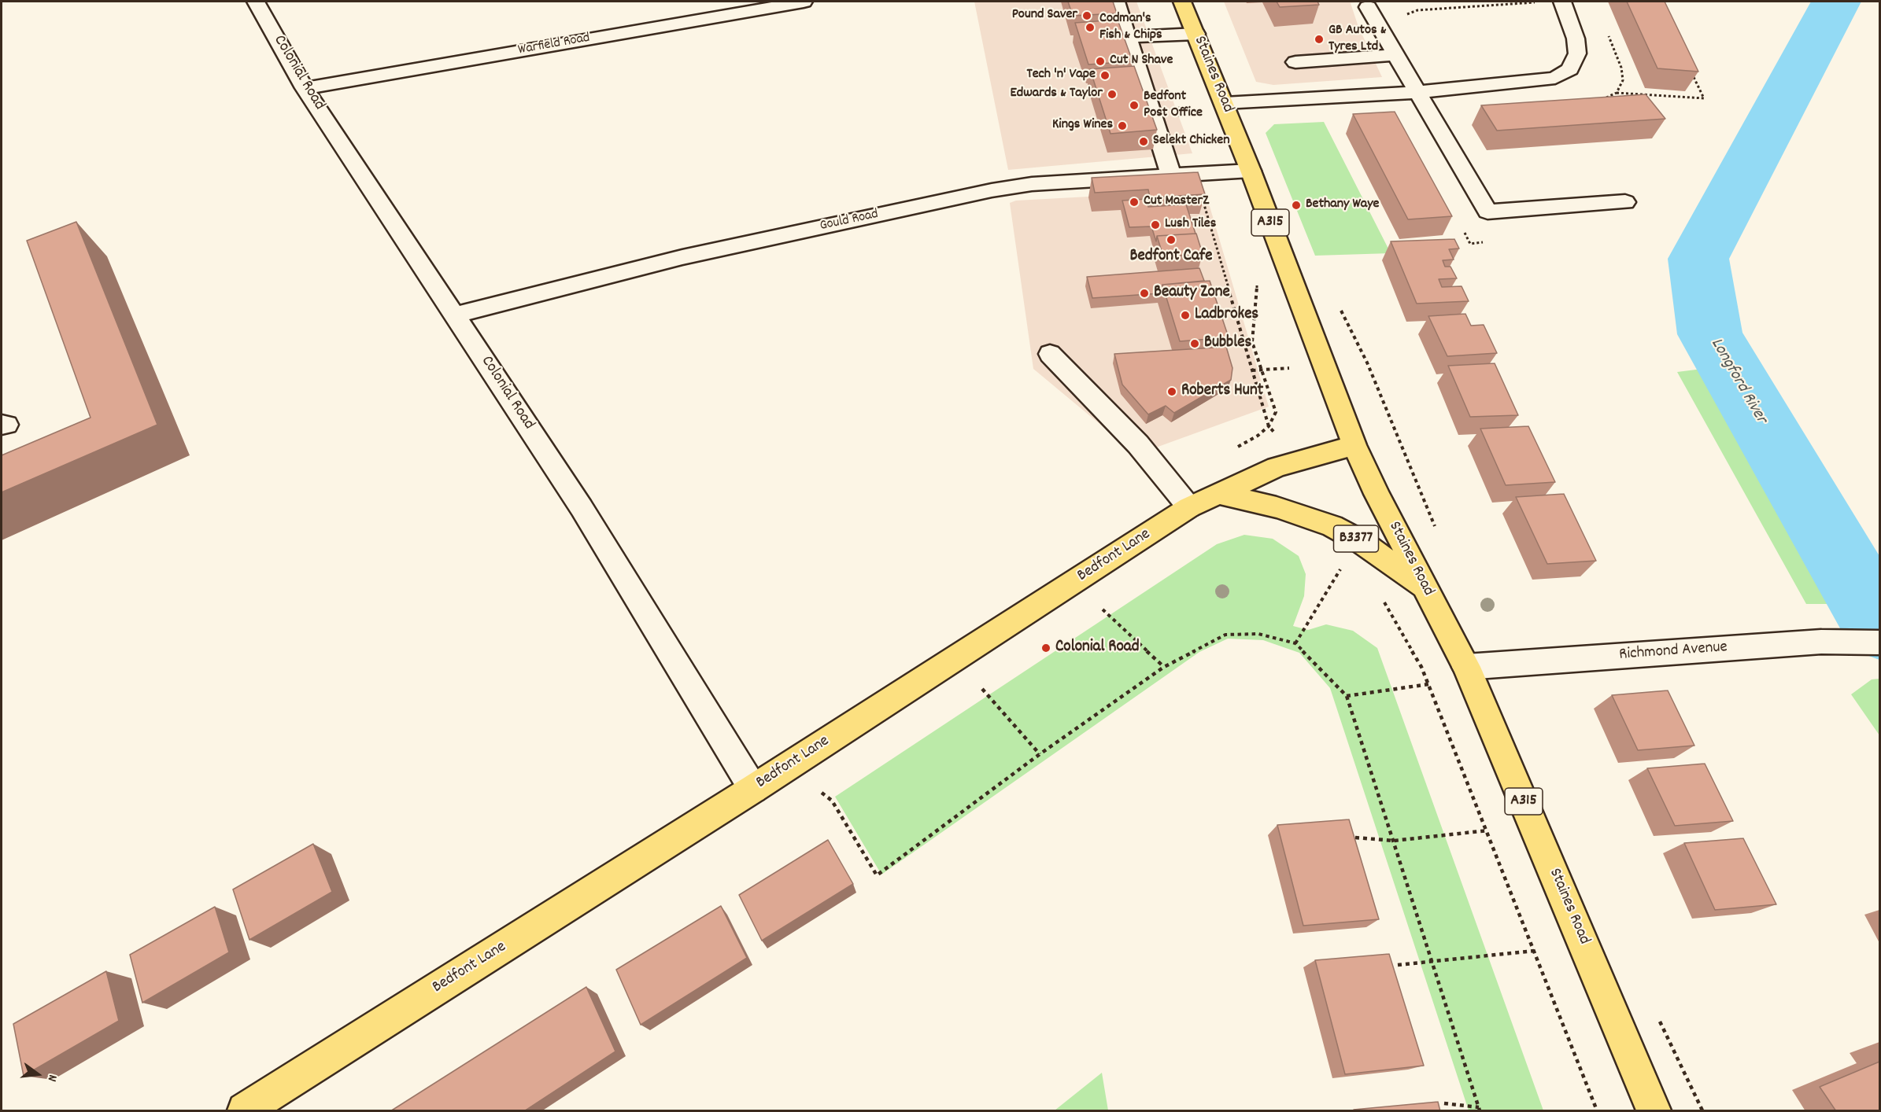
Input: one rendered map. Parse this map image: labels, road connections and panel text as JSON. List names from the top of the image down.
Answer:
{
  "streets": {
    "main road": [
      "Staines Road",
      "A315",
      "B3377",
      "Bedfont Lane"
    ],
    "street": [
      "Warfield Road",
      "Colonial Road",
      "Gould Road",
      "Richmond Avenue"
    ]
  },
  "crossings": [
    ["Warfield Road", "Colonial Road"],
    ["Colonial Road", "Gould Road"],
    ["Colonial Road", "Bedfont Lane"],
    ["Staines Road", "Gould Road"],
    ["Staines Road", "B3377"],
    ["Staines Road", "Bedfont Lane"],
    ["Staines Road", "Richmond Avenue"],
    ["B3377", "Bedfont Lane"]
  ],
  "water": ["Longford River"],
  "places": [
    "Pound Saver",
    "Codman's Fish & Chips",
    "GB Autos & Tyres Ltd",
    "Cut N Shave",
    "Tech 'n' Vape",
    "Edwards & Taylor",
    "Bedfont Post Office",
    "Kings Wines",
    "Selekt Chicken",
    "Cut MasterZ",
    "Bethany Waye",
    "Lush Tiles",
    "Bedfont Cafe",
    "Beauty Zone",
    "Ladbrokes",
    "Bubbles",
    "Roberts Hunt",
    "Colonial Road"
  ],
  "north": "right"
}
